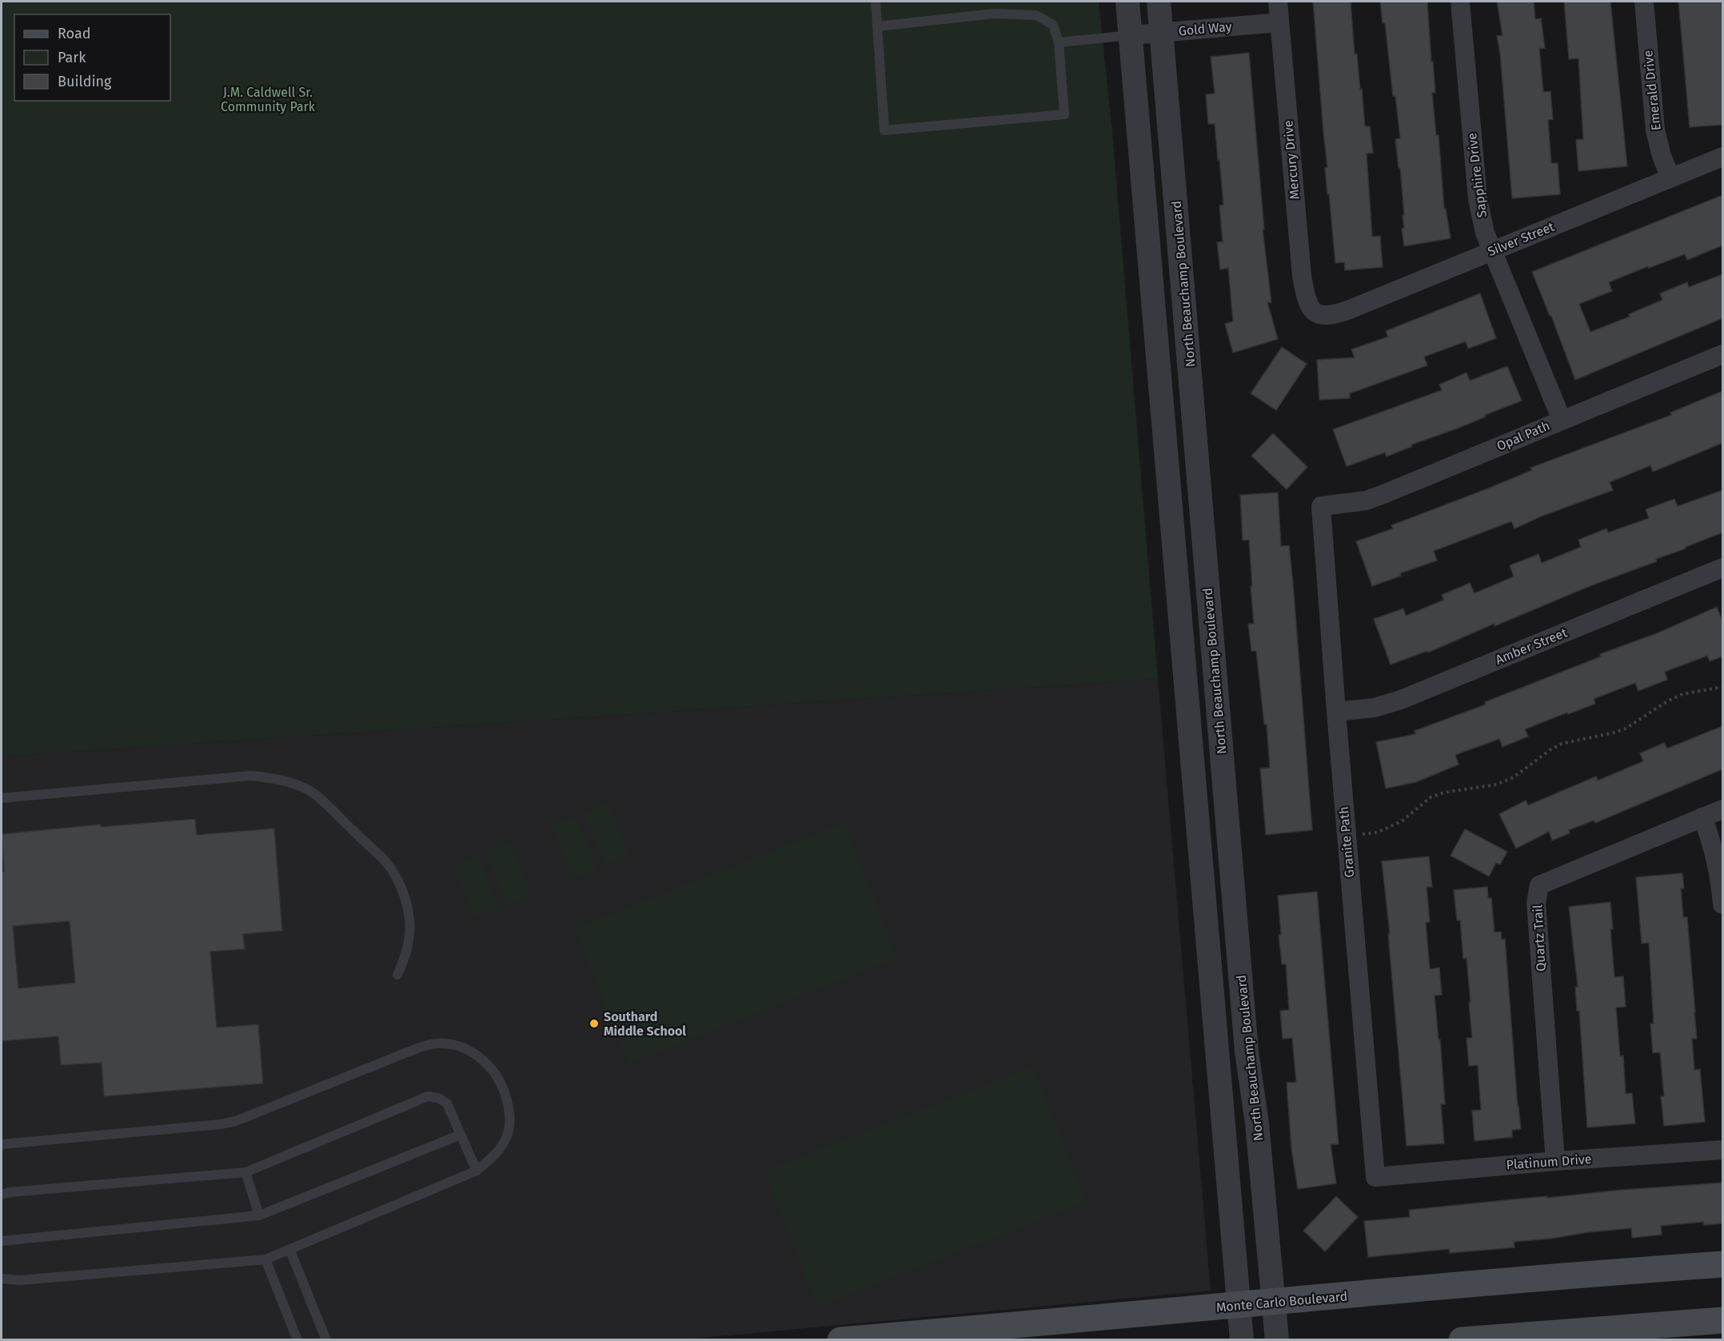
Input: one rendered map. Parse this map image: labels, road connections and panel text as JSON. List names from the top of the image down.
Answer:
{
  "streets": {
    "main road": ["Monte Carlo Boulevard"],
    "street": [
      "Gold Way",
      "Emerald Drive",
      "Mercury Drive",
      "Sapphire Drive",
      "Silver Street",
      "North Beauchamp Boulevard",
      "Opal Path",
      "Amber Street",
      "Granite Path",
      "Quartz Trail",
      "Platinum Drive"
    ]
  },
  "crossings": [
    ["Gold Way", "Mercury Drive"],
    ["Gold Way", "North Beauchamp Boulevard"],
    ["Emerald Drive", "Silver Street"],
    ["Mercury Drive", "Silver Street"],
    ["Sapphire Drive", "Silver Street"],
    ["Sapphire Drive", "Opal Path"],
    ["North Beauchamp Boulevard", "Monte Carlo Boulevard"],
    ["Opal Path", "Granite Path"],
    ["Amber Street", "Granite Path"],
    ["Granite Path", "Platinum Drive"],
    ["Quartz Trail", "Platinum Drive"]
  ],
  "parks": ["J.M. Caldwell Sr. Community Park"],
  "places": ["Southard Middle School"],
  "legend": ["Road", "Park", "Building"]
}
